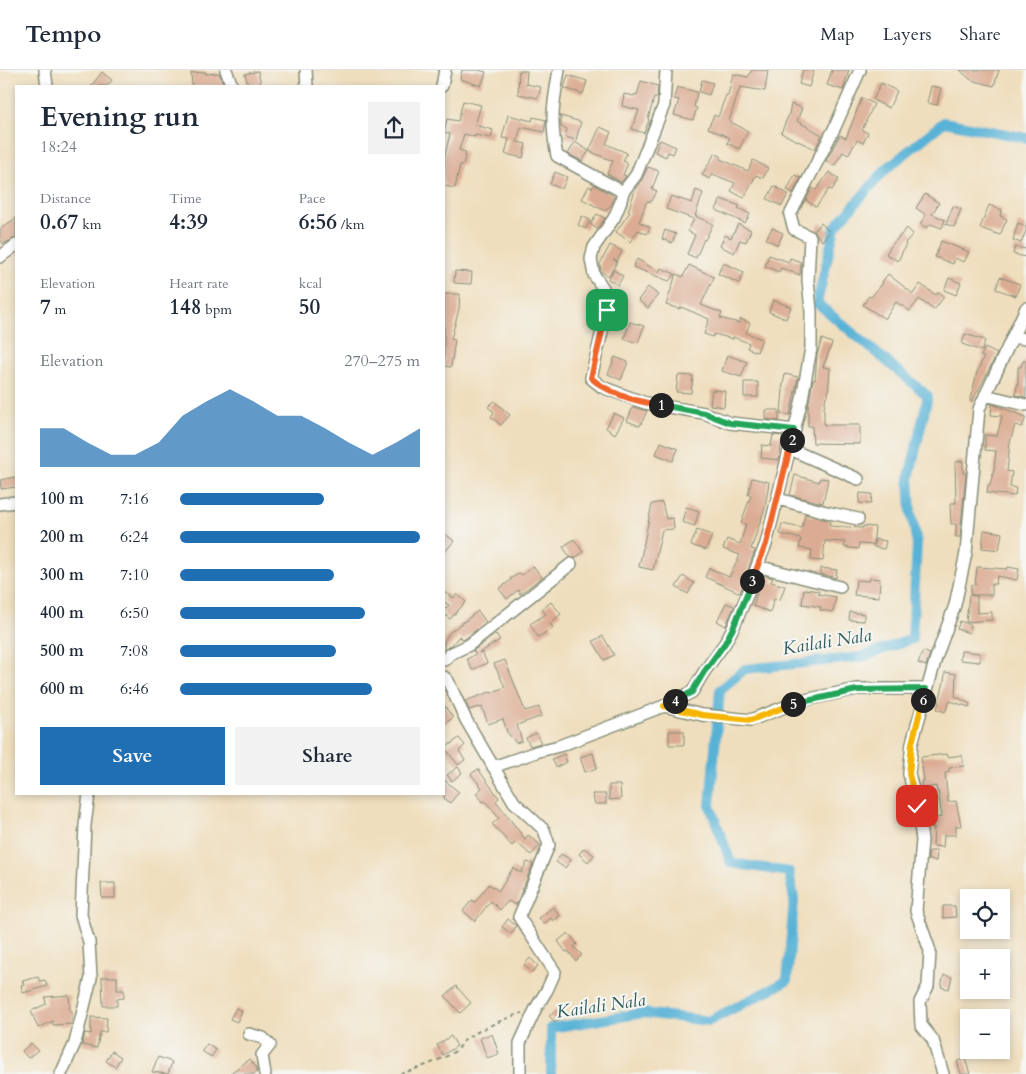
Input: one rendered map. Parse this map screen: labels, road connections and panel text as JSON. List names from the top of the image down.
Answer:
{
  "water": ["Kailali Nala"],
  "page": {
    "header": "Tempo",
    "nav": ["Map", "Layers", "Share"],
    "heading": ["Evening run", "18:24"],
    "stats": [
      ["Distance", "0.67 km"],
      ["Time", "4:39"],
      ["Pace", "6:56 /km"],
      ["Elevation", "7 m"],
      ["Heart rate", "148 bpm"],
      ["kcal", "50"]
    ],
    "chart": ["Elevation", "270–275 m"],
    "pins": [
      "1",
      "2",
      "3",
      "6",
      "4",
      "5"
    ],
    "list": [
      {
        "name": "100 m",
        "note": "7:16"
      },
      {
        "name": "200 m",
        "note": "6:24"
      },
      {
        "name": "300 m",
        "note": "7:10"
      },
      {
        "name": "400 m",
        "note": "6:50"
      },
      {
        "name": "500 m",
        "note": "7:08"
      },
      {
        "name": "600 m",
        "note": "6:46"
      }
    ],
    "buttons": ["Save", "Share"],
    "map_buttons": ["+", "−"]
  }
}
